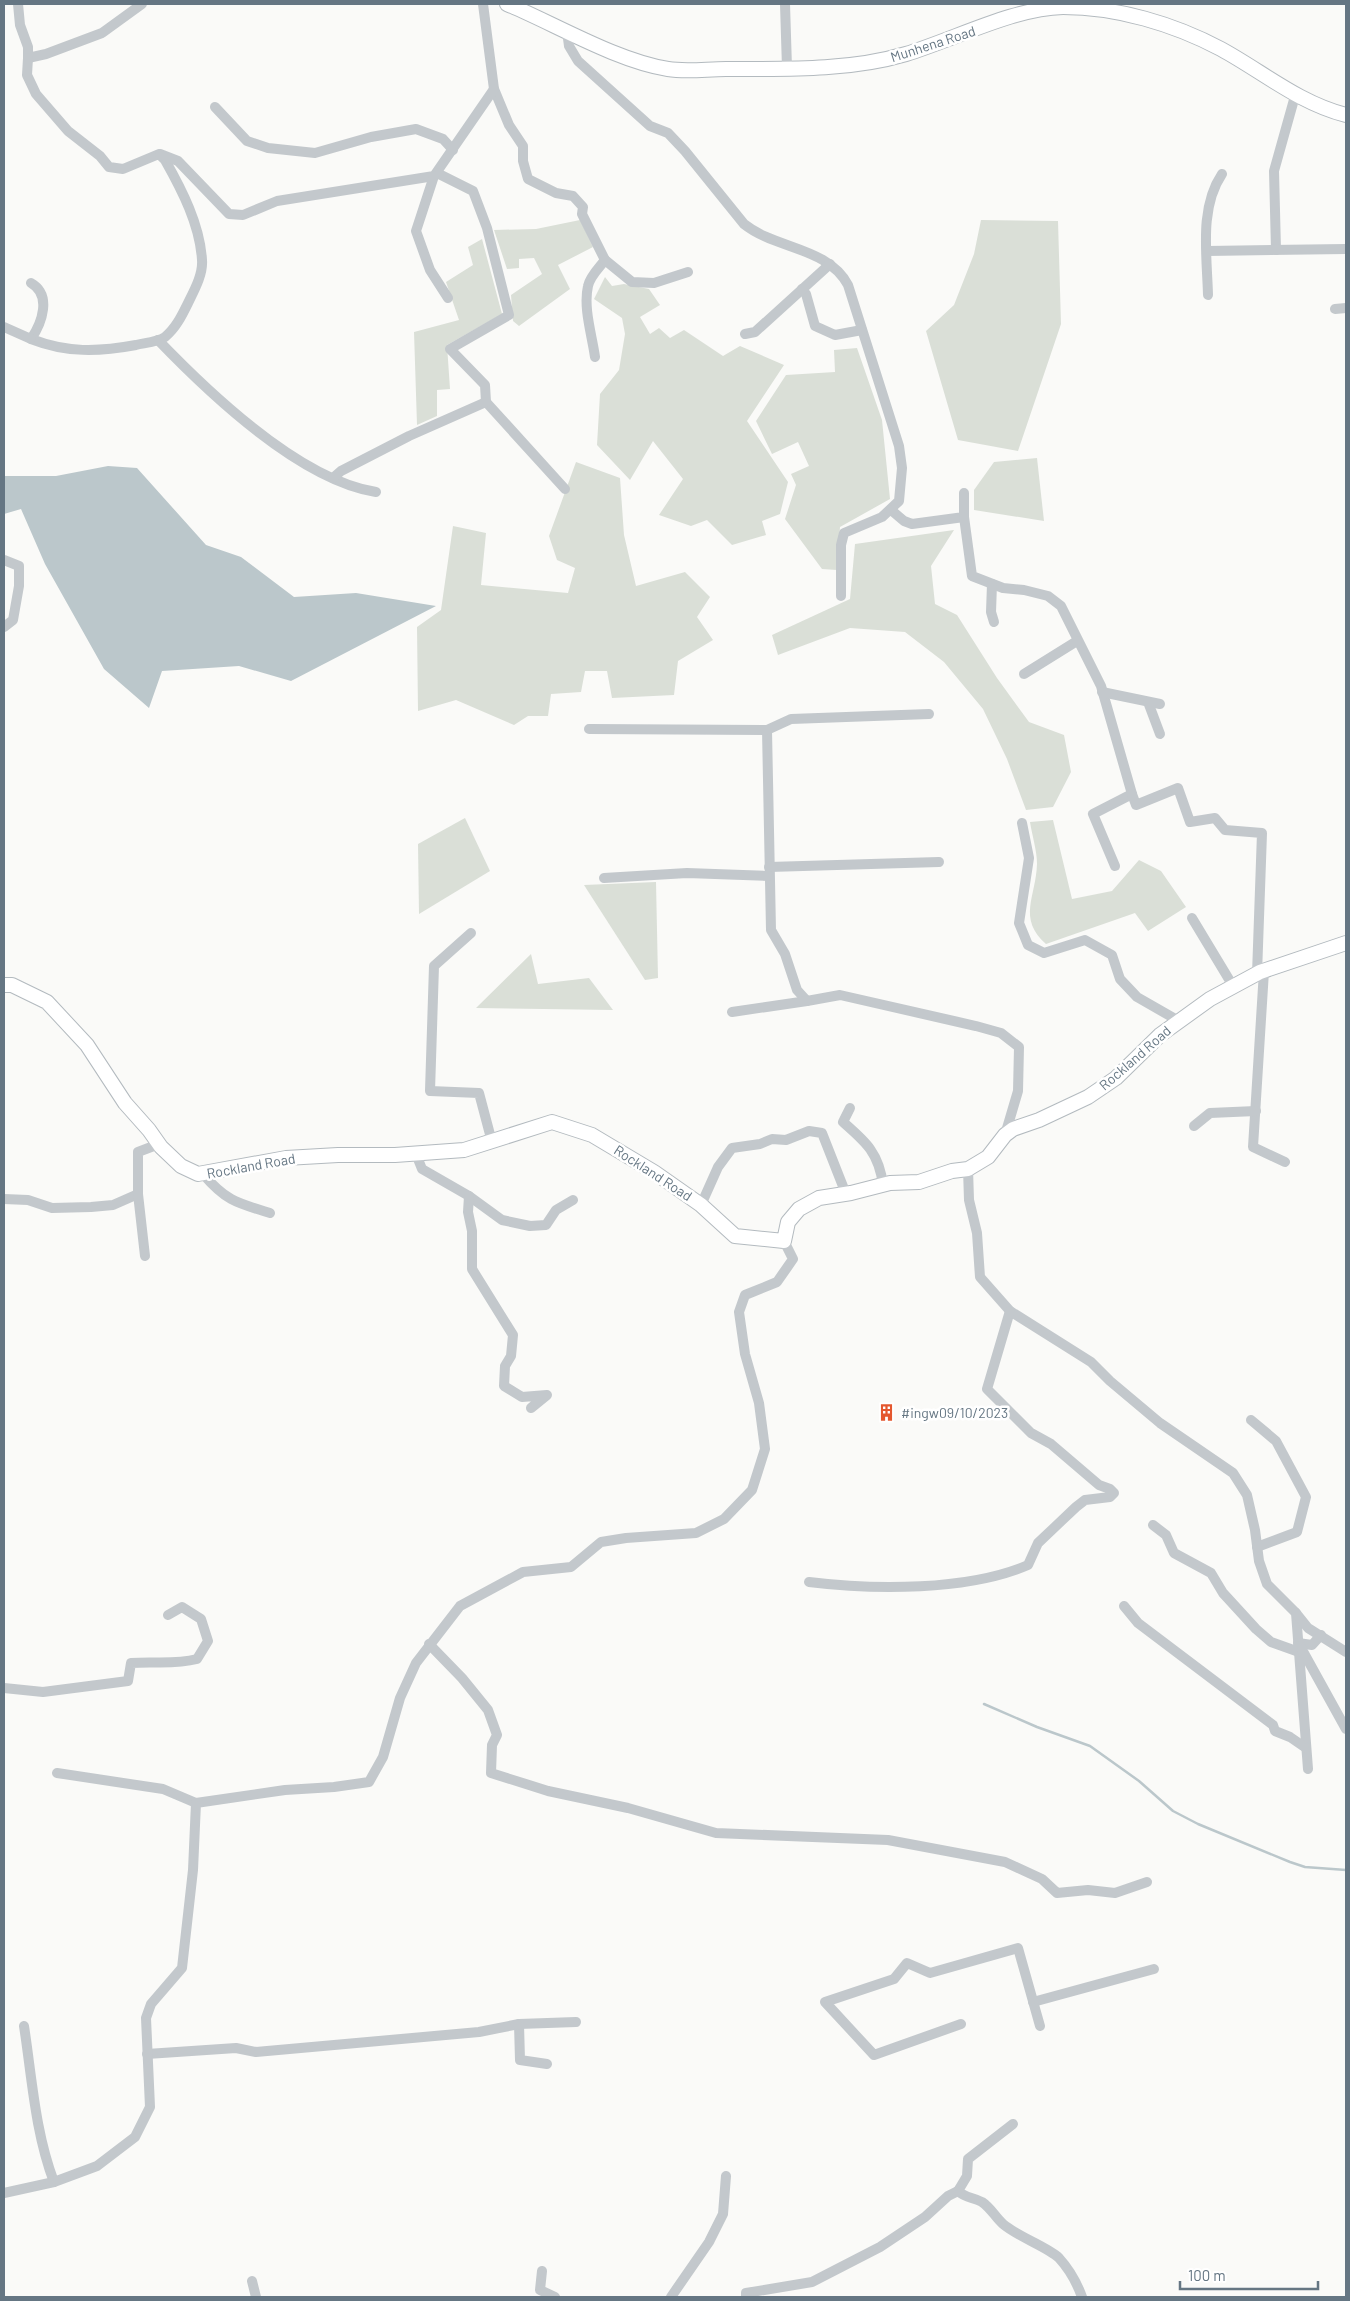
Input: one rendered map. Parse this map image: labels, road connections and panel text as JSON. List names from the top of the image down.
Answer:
{
  "streets": {
    "street": ["Munhena Road", "Rockland Road"]
  },
  "places": {
    "building": ["#ingw09/10/2023"]
  },
  "scale_bar": "100 m"
}
